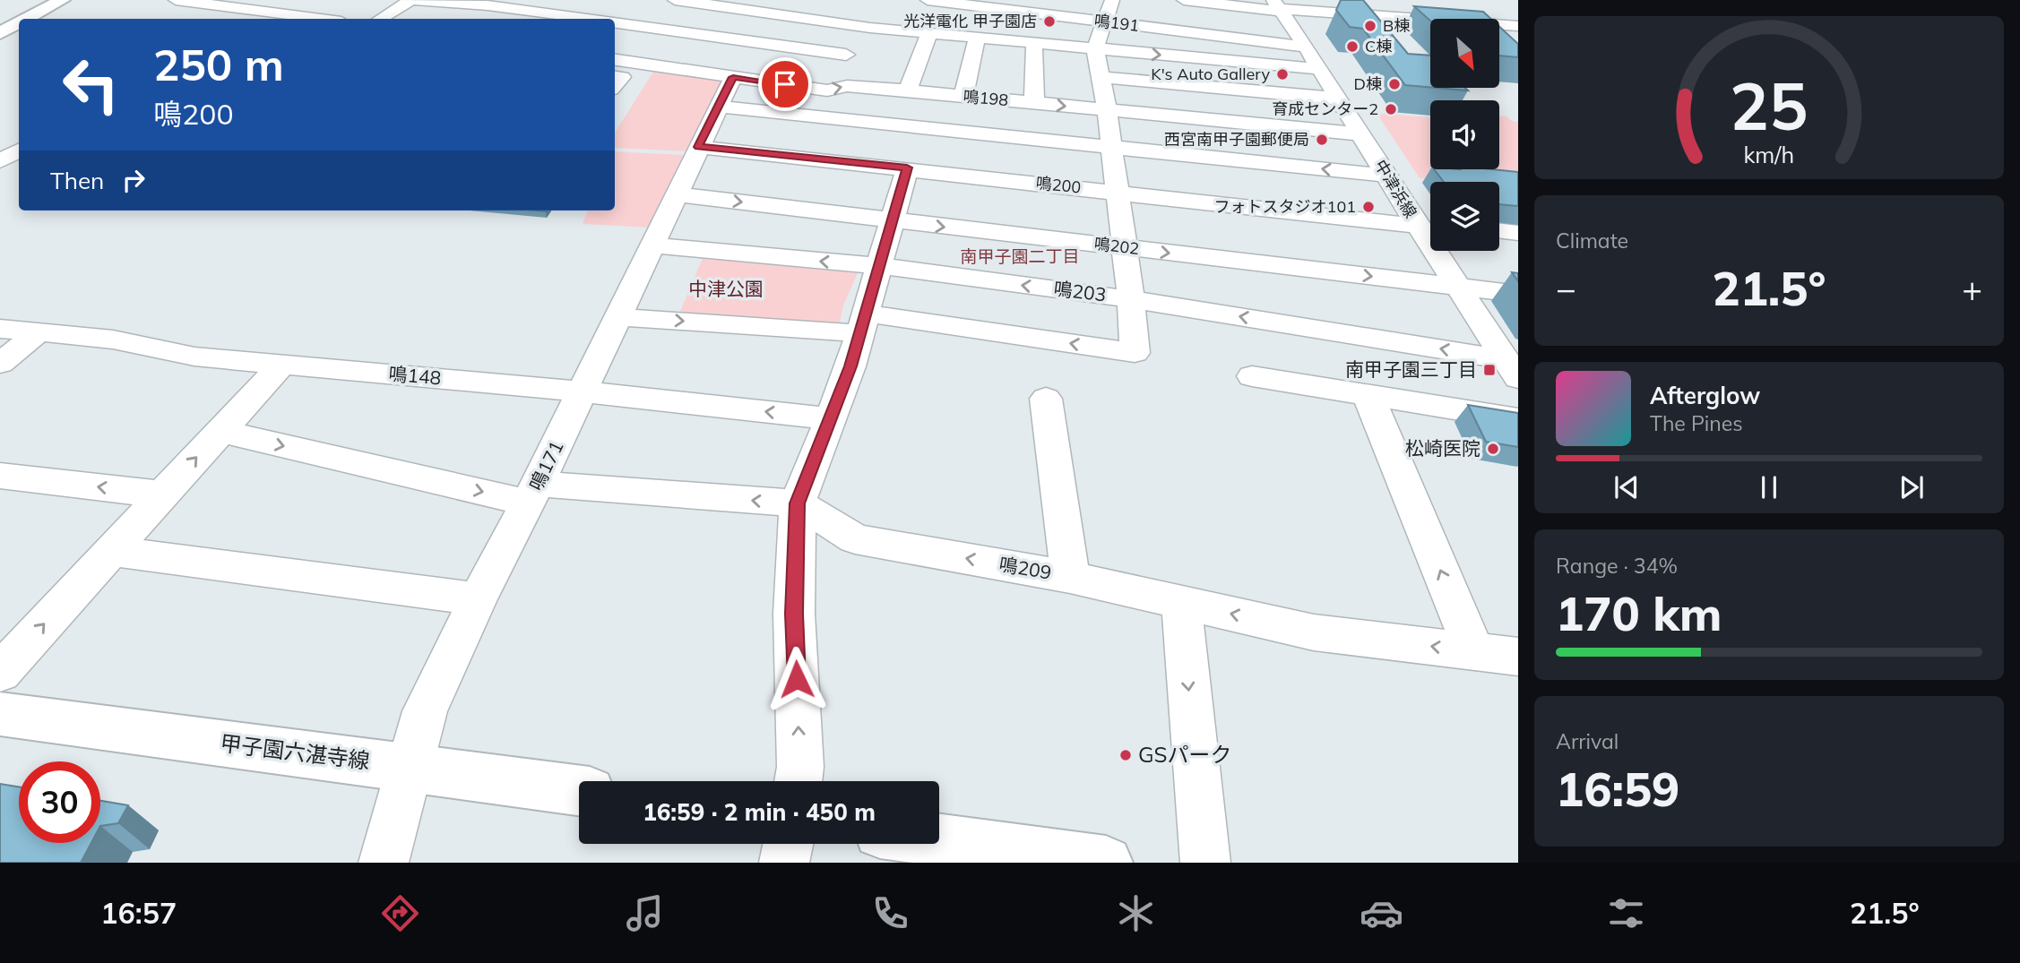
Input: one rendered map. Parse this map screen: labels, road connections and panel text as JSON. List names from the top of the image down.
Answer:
{
  "streets": {
    "main road": ["甲子園六湛寺線"],
    "street": [
      "鳴191",
      "鳴198",
      "鳴200",
      "中津浜線",
      "鳴202",
      "鳴203",
      "鳴148",
      "鳴171",
      "鳴209"
    ]
  },
  "crossings": [
    ["鳴191", "中津浜線"],
    ["鳴198", "中津浜線"],
    ["鳴198", "鳴171"],
    ["鳴200", "中津浜線"],
    ["鳴200", "鳴171"],
    ["中津浜線", "鳴202"],
    ["中津浜線", "鳴203"],
    ["鳴202", "鳴171"],
    ["鳴203", "鳴171"],
    ["鳴148", "鳴171"],
    ["鳴171", "鳴209"],
    ["鳴171", "甲子園六湛寺線"]
  ],
  "districts": ["南甲子園二丁目"],
  "parks": ["中津公園"],
  "places": {
    "other": [
      "光洋電化 甲子園店",
      "B棟",
      "C棟",
      "K's Auto Gallery",
      "D棟",
      "育成センター2",
      "西宮南甲子園郵便局",
      "フォトスタジオ101",
      "松崎医院",
      "GSパーク"
    ],
    "transit": ["南甲子園三丁目"]
  },
  "north": "bottom right",
  "page": {
    "turn": ["250 m", "鳴200"],
    "then": "Then",
    "tile": [
      "Climate",
      ["Range · 34%", "170 km"],
      ["Arrival", "16:59"]
    ],
    "heat": ["−", "21.5°", "+"],
    "song": ["Afterglow", "The Pines"],
    "limit": "30",
    "trip": "16:59 · 2 min · 450 m",
    "tabs": ["16:57", "21.5°"],
    "gauge": ["25", "km/h"]
  }
}
